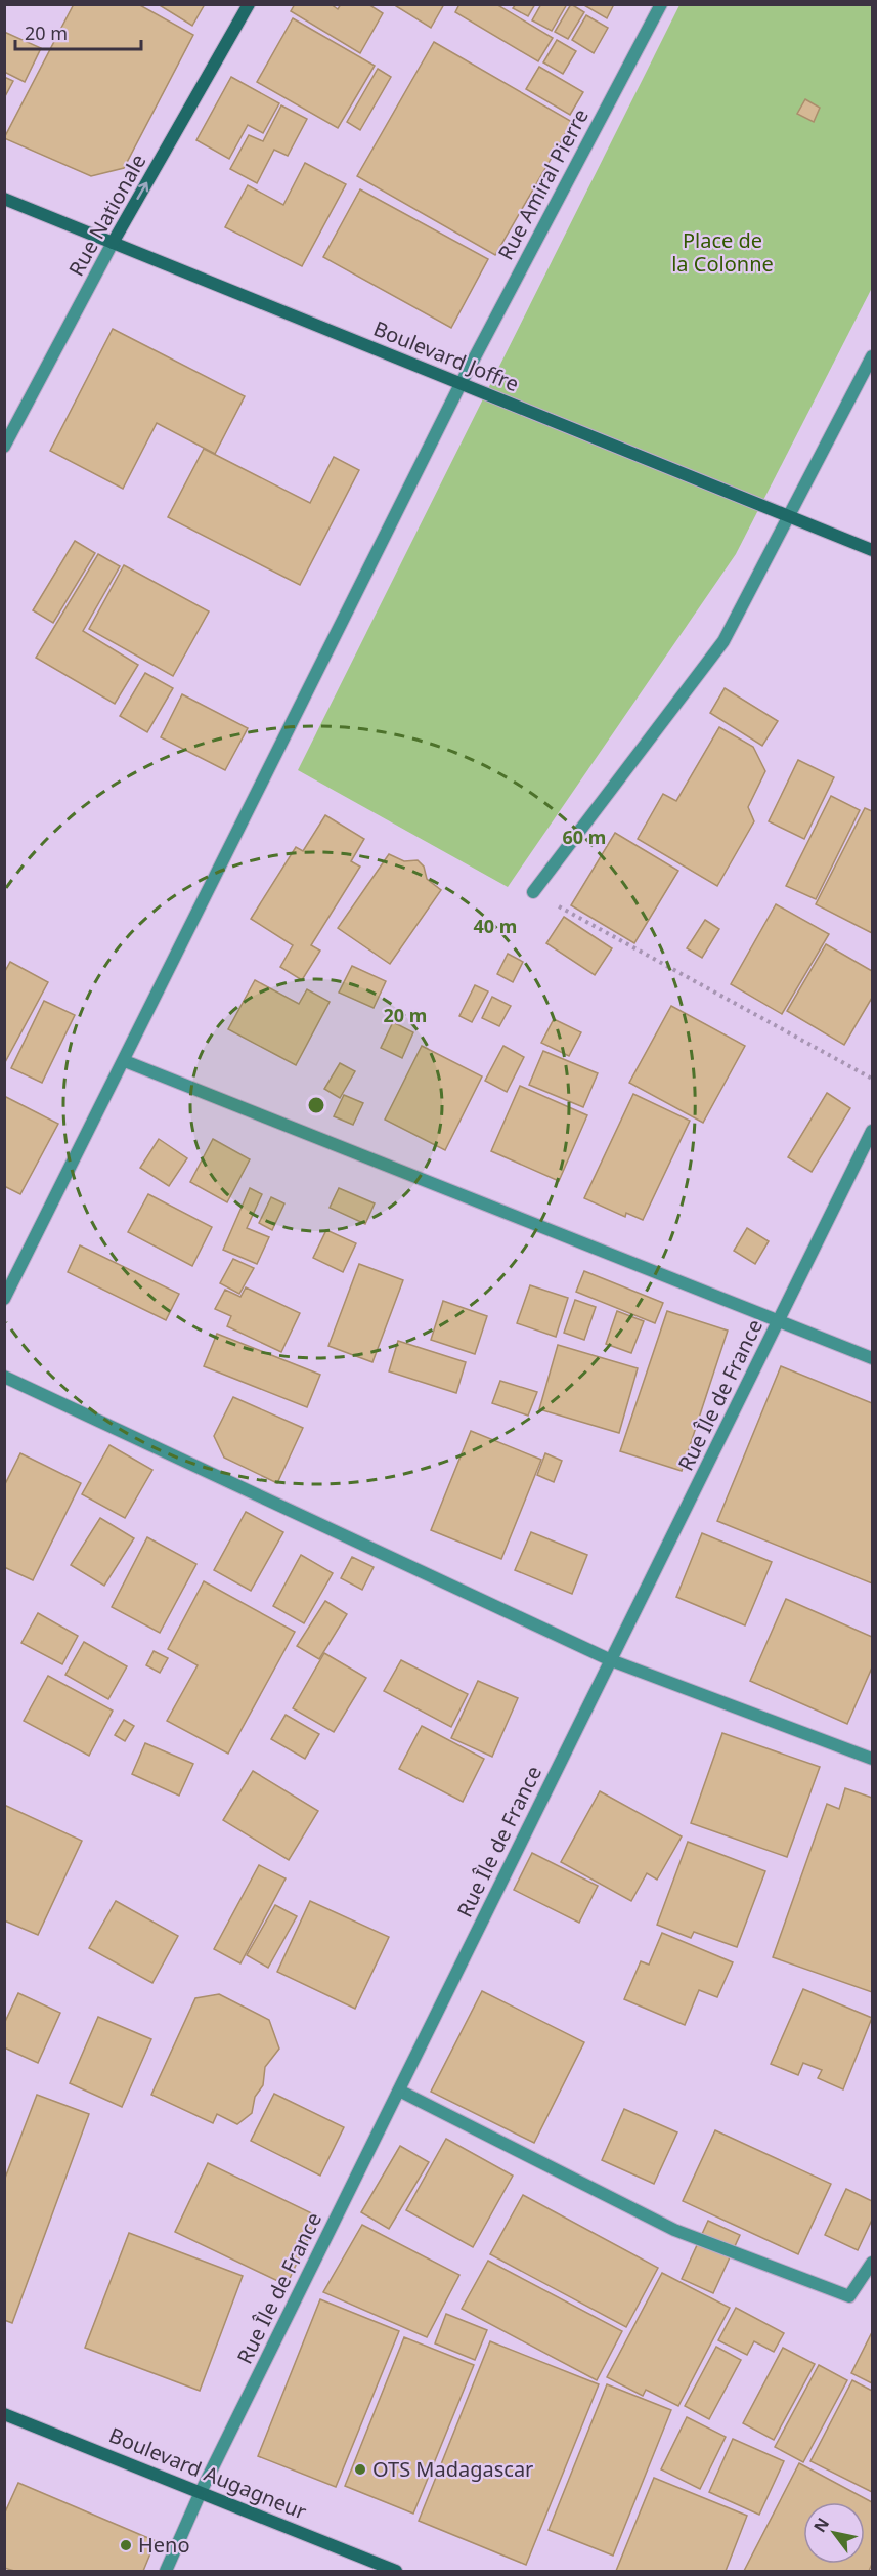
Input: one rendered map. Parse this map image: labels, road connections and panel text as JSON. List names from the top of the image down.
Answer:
{
  "streets": {
    "street": [
      "Rue Amiral Pierre",
      "Rue Nationale",
      "Boulevard Joffre",
      "Rue Île de France",
      "Boulevard Augagneur"
    ]
  },
  "crossings": [
    ["Rue Amiral Pierre", "Boulevard Joffre"],
    ["Rue Nationale", "Boulevard Joffre"],
    ["Rue Île de France", "Boulevard Augagneur"]
  ],
  "one_way": ["Rue Nationale"],
  "parks": ["Place de la Colonne"],
  "places": ["OTS Madagascar", "Heno"],
  "scale_bar": "20 m",
  "north": "top left",
  "rings": ["60 m", "40 m", "20 m"]
}
